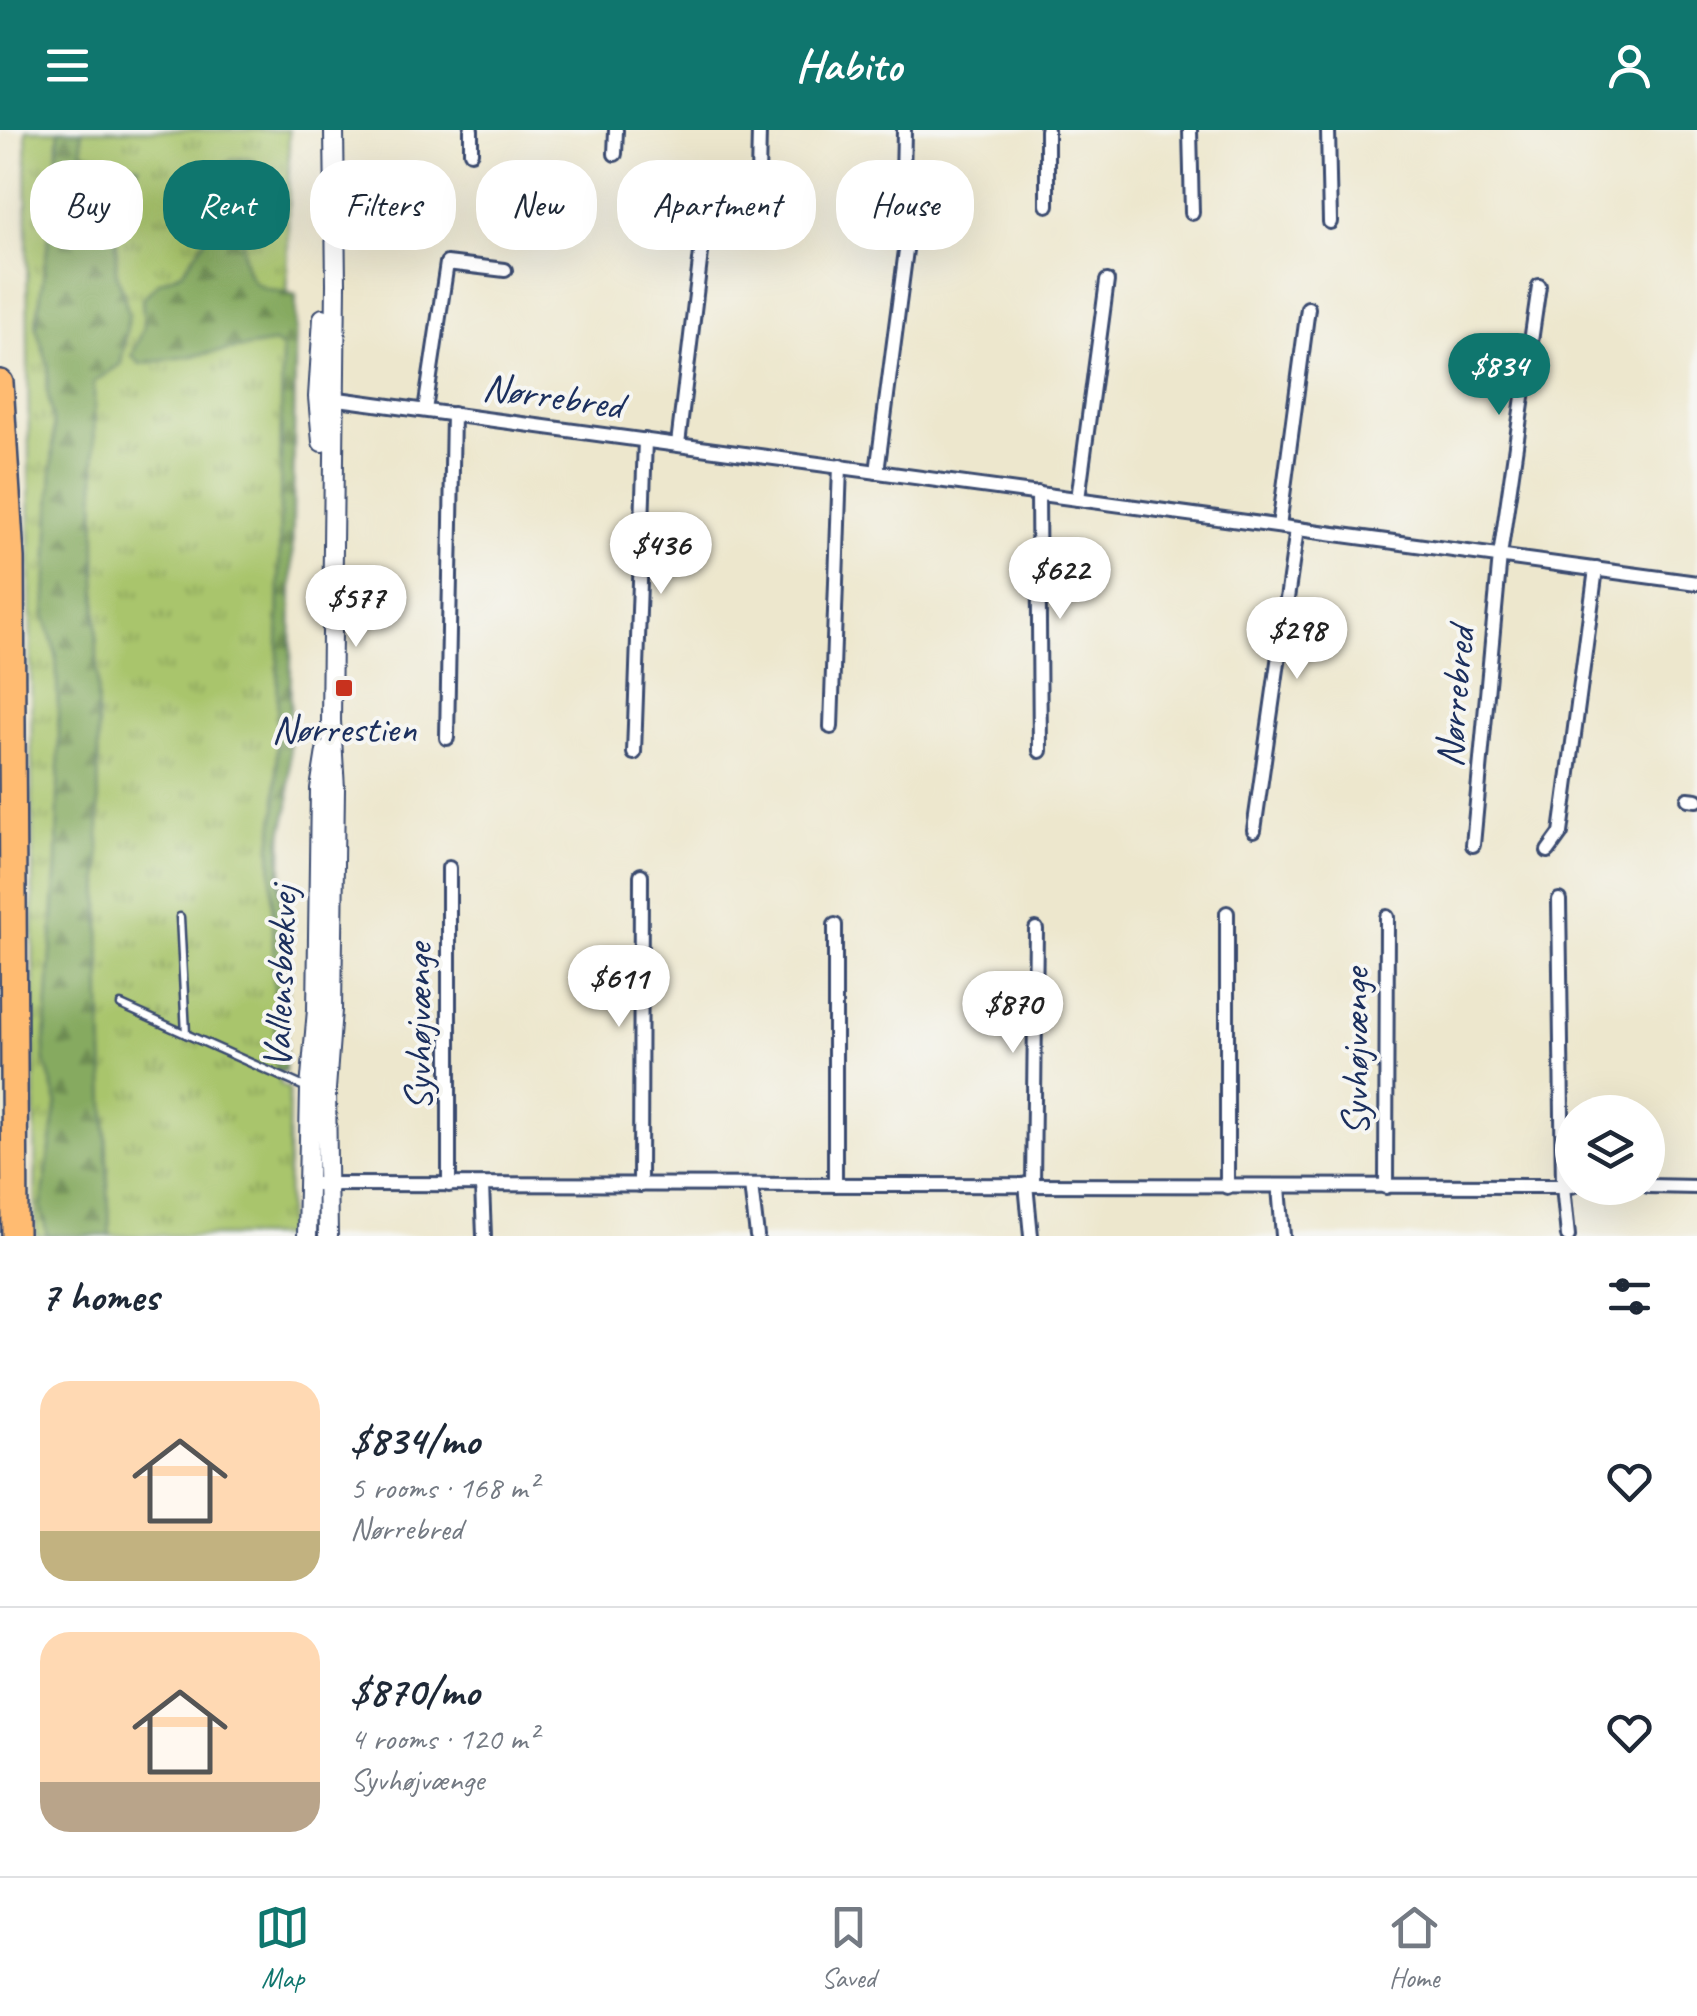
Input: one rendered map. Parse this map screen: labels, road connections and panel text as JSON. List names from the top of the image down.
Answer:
{
  "streets": {
    "street": ["Nørrebred", "Vallensbækvej", "Syvhøjvænge"]
  },
  "crossings": [
    ["Nørrebred", "Vallensbækvej"],
    ["Vallensbækvej", "Syvhøjvænge"]
  ],
  "places": {
    "transit": ["Nørrestien"]
  },
  "page": {
    "header": "Habito",
    "chip": [
      "Buy",
      "Rent",
      "Filters",
      "New",
      "Apartment",
      "House"
    ],
    "price": [
      "$834",
      "$436",
      "$622",
      "$577",
      "$298",
      "$611",
      "$870"
    ],
    "heading": "7 homes",
    "list": [
      {
        "name": "$834/mo",
        "note": "5 rooms · 168 m² · Nørrebred"
      },
      {
        "name": "$870/mo",
        "note": "4 rooms · 120 m² · Syvhøjvænge"
      }
    ],
    "tabs": ["Map", "Saved", "Home"]
  }
}
